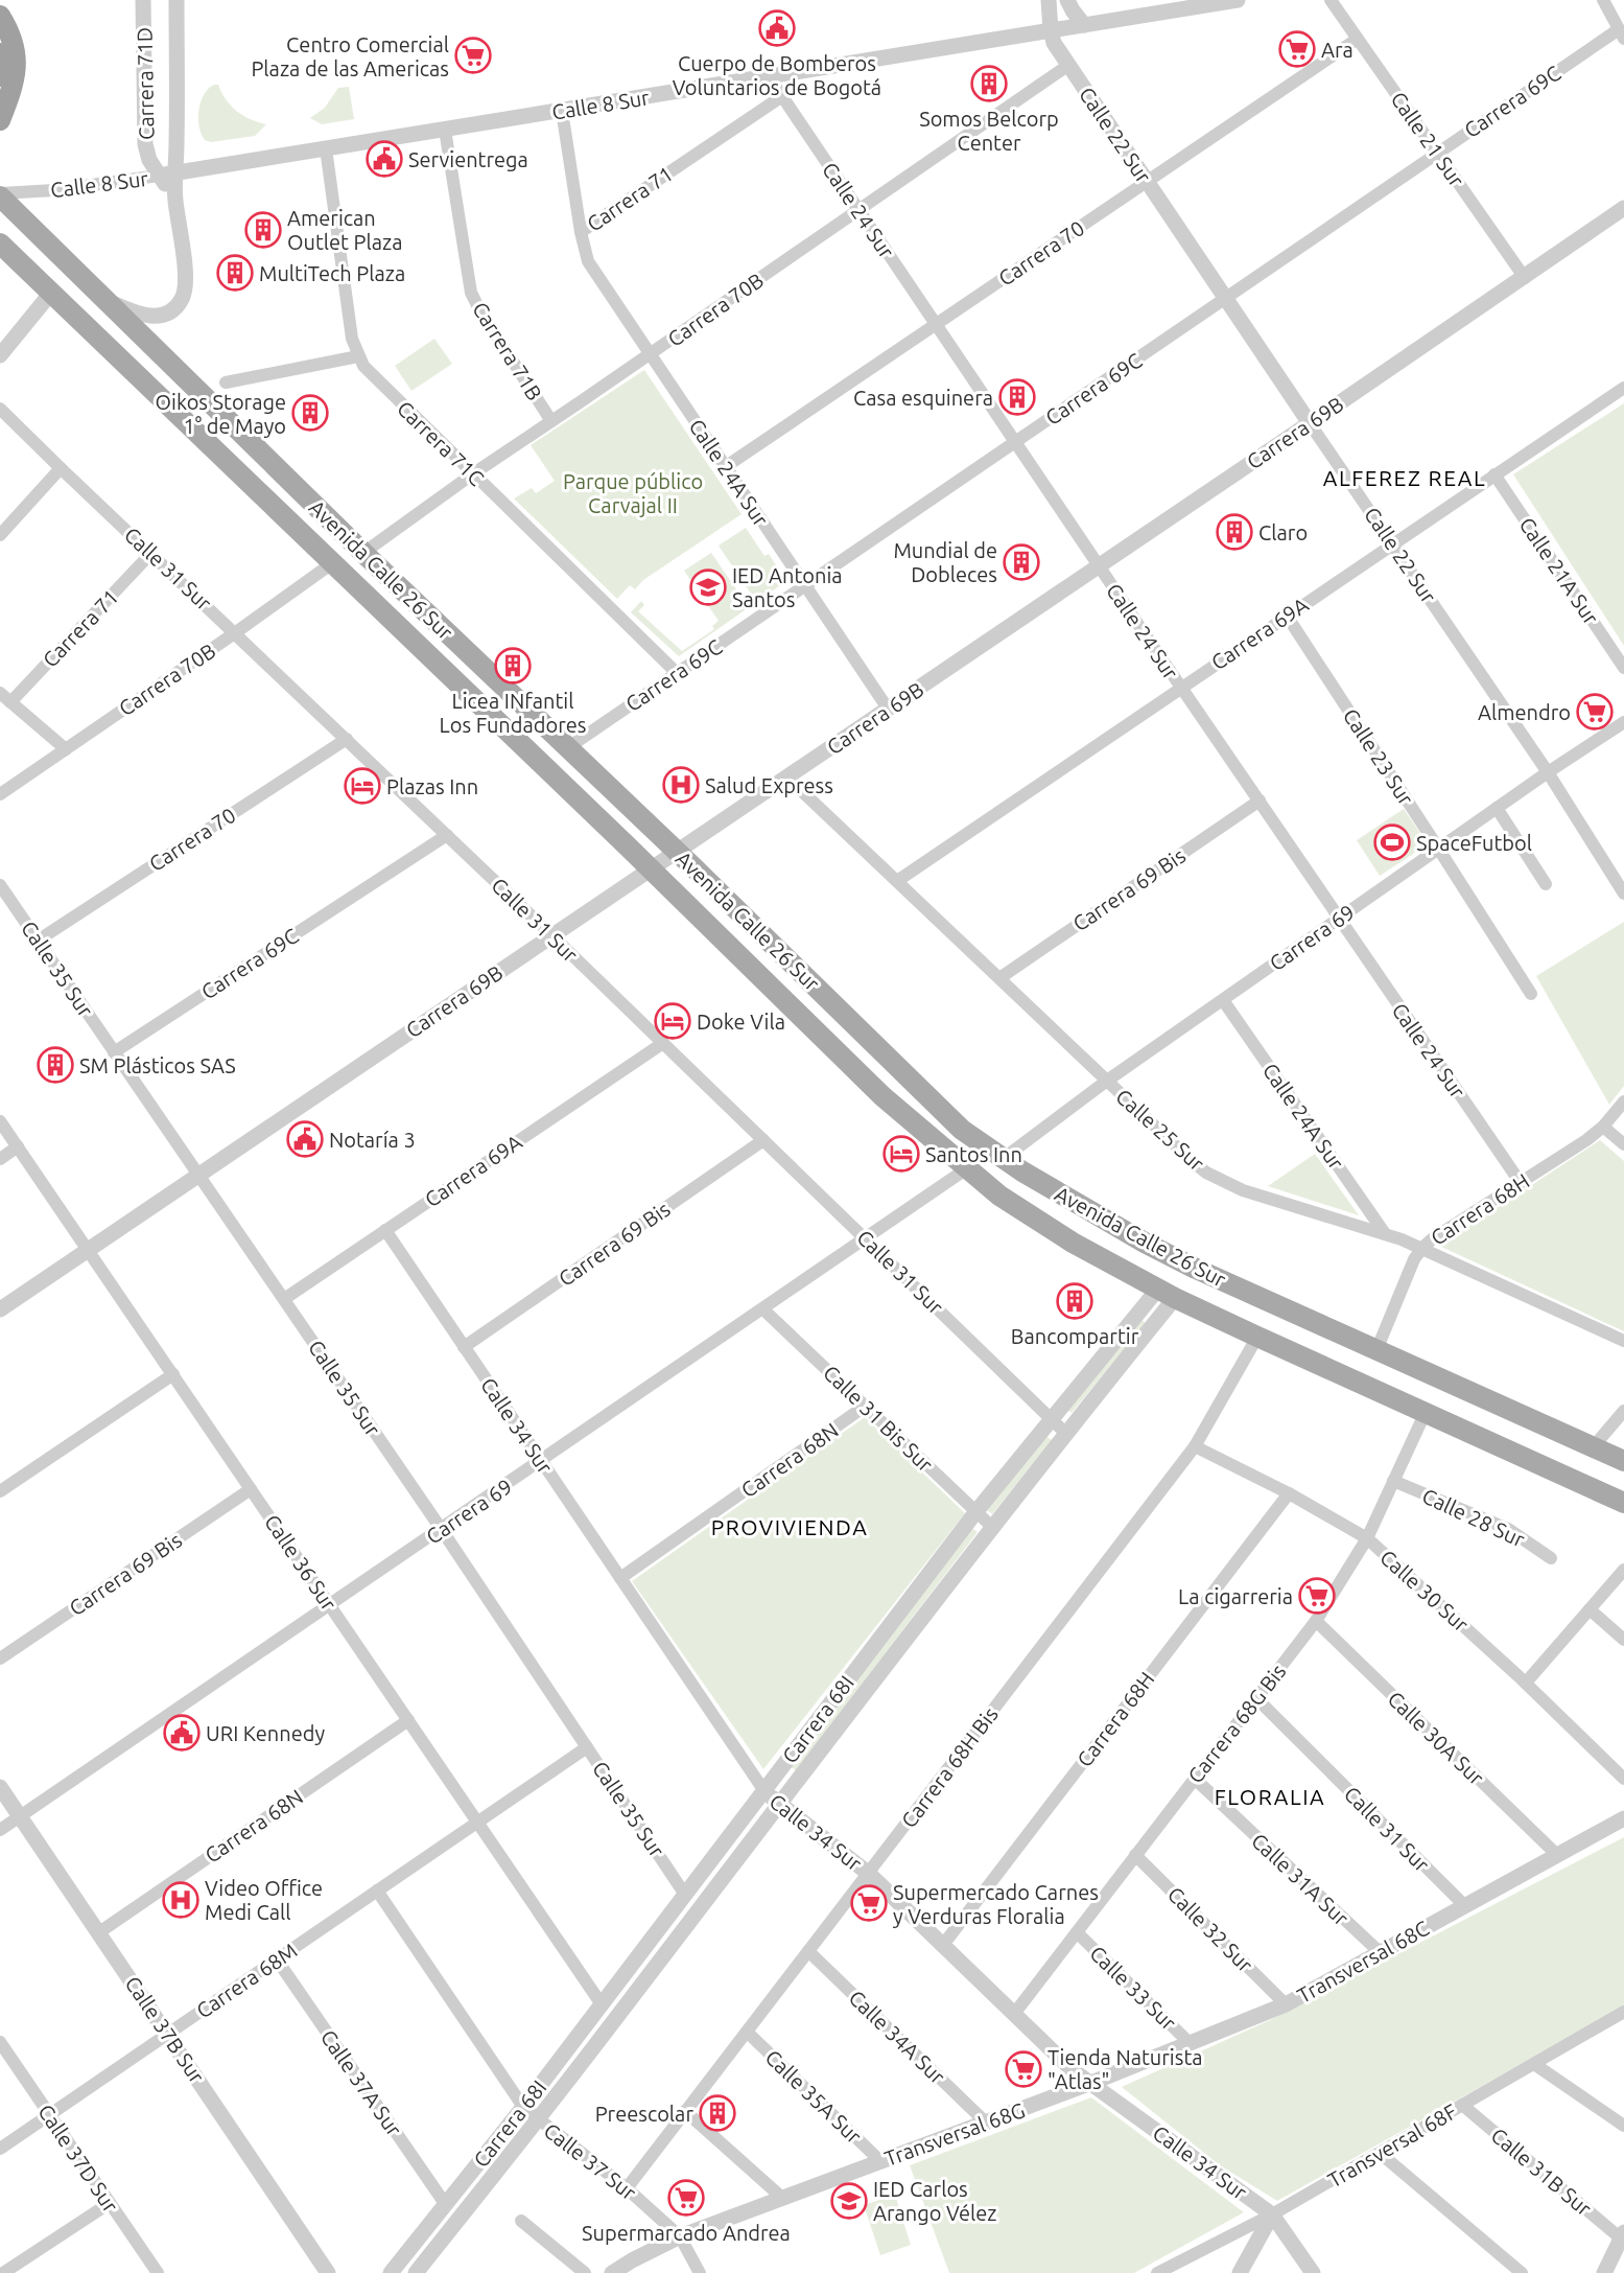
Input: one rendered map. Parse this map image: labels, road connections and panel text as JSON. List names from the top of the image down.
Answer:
{
  "streets": {
    "main road": ["Avenida Calle 26 Sur"],
    "street": [
      "Carrera 71D",
      "Carrera 69C",
      "Calle 8 Sur",
      "Calle 22 Sur",
      "Calle 21 Sur",
      "Carrera 71",
      "Calle 24 Sur",
      "Carrera 70",
      "Carrera 70B",
      "Carrera 71B",
      "Carrera 69B",
      "Carrera 71C",
      "Calle 24A Sur",
      "Calle 31 Sur",
      "Calle 21A Sur",
      "Carrera 69A",
      "Calle 23 Sur",
      "Carrera 69 Bis",
      "Carrera 69",
      "Calle 35 Sur",
      "Calle 25 Sur",
      "Carrera 68H",
      "Calle 31 Bis Sur",
      "Calle 34 Sur",
      "Carrera 68N",
      "Calle 28 Sur",
      "Calle 36 Sur",
      "Calle 30 Sur",
      "Carrera 68I",
      "Carrera 68G Bis",
      "Calle 30A Sur",
      "Carrera 68H Bis",
      "Calle 31A Sur",
      "Calle 32 Sur",
      "Transversal 68C",
      "Carrera 68M",
      "Calle 33 Sur",
      "Calle 37B Sur",
      "Calle 34A Sur",
      "Calle 37A Sur",
      "Calle 35A Sur",
      "Transversal 68G",
      "Transversal 68F",
      "Calle 37D Sur",
      "Calle 37 Sur",
      "Calle 31B Sur"
    ]
  },
  "crossings": [
    ["Carrera 71D", "Calle 8 Sur"],
    ["Carrera 71D", "Avenida Calle 26 Sur"],
    ["Carrera 69C", "Calle 22 Sur"],
    ["Carrera 69C", "Calle 21 Sur"],
    ["Carrera 69C", "Calle 24 Sur"],
    ["Carrera 69C", "Carrera 71C"],
    ["Carrera 69C", "Calle 24A Sur"],
    ["Carrera 69C", "Calle 31 Sur"],
    ["Carrera 69C", "Avenida Calle 26 Sur"],
    ["Carrera 69C", "Calle 35 Sur"],
    ["Calle 8 Sur", "Calle 22 Sur"],
    ["Calle 8 Sur", "Carrera 71"],
    ["Calle 8 Sur", "Calle 24 Sur"],
    ["Calle 8 Sur", "Carrera 71B"],
    ["Calle 8 Sur", "Carrera 71C"],
    ["Calle 8 Sur", "Avenida Calle 26 Sur"],
    ["Calle 22 Sur", "Carrera 70"],
    ["Calle 22 Sur", "Carrera 70B"],
    ["Calle 22 Sur", "Carrera 69B"],
    ["Calle 22 Sur", "Carrera 69A"],
    ["Calle 22 Sur", "Carrera 69"],
    ["Calle 21 Sur", "Carrera 70"],
    ["Calle 21 Sur", "Carrera 69B"],
    ["Carrera 71", "Calle 24 Sur"],
    ["Carrera 71", "Calle 24A Sur"],
    ["Carrera 71", "Calle 31 Sur"],
    ["Calle 24 Sur", "Carrera 70"],
    ["Calle 24 Sur", "Carrera 70B"],
    ["Calle 24 Sur", "Carrera 69B"],
    ["Calle 24 Sur", "Carrera 69A"],
    ["Calle 24 Sur", "Carrera 69 Bis"],
    ["Calle 24 Sur", "Carrera 69"],
    ["Calle 24 Sur", "Carrera 68H"],
    ["Carrera 70", "Calle 24A Sur"],
    ["Carrera 70", "Calle 31 Sur"],
    ["Carrera 70", "Calle 35 Sur"],
    ["Carrera 70B", "Carrera 71B"],
    ["Carrera 70B", "Carrera 71C"],
    ["Carrera 70B", "Calle 24A Sur"],
    ["Carrera 70B", "Calle 31 Sur"],
    ["Carrera 70B", "Avenida Calle 26 Sur"],
    ["Carrera 69B", "Calle 24A Sur"],
    ["Carrera 69B", "Calle 31 Sur"],
    ["Carrera 69B", "Avenida Calle 26 Sur"],
    ["Carrera 69B", "Calle 35 Sur"],
    ["Carrera 69B", "Calle 25 Sur"],
    ["Carrera 69B", "Calle 36 Sur"],
    ["Calle 24A Sur", "Carrera 69"],
    ["Calle 24A Sur", "Calle 25 Sur"],
    ["Calle 31 Sur", "Carrera 69A"],
    ["Calle 31 Sur", "Carrera 69 Bis"],
    ["Calle 31 Sur", "Carrera 69"],
    ["Calle 31 Sur", "Carrera 68I"],
    ["Calle 31 Sur", "Carrera 68G Bis"],
    ["Calle 31 Sur", "Transversal 68C"],
    ["Avenida Calle 26 Sur", "Carrera 69"],
    ["Avenida Calle 26 Sur", "Carrera 68H"],
    ["Avenida Calle 26 Sur", "Carrera 68I"],
    ["Avenida Calle 26 Sur", "Carrera 68G Bis"],
    ["Avenida Calle 26 Sur", "Carrera 68H Bis"],
    ["Calle 21A Sur", "Carrera 69A"],
    ["Carrera 69A", "Calle 23 Sur"],
    ["Carrera 69A", "Calle 35 Sur"],
    ["Carrera 69A", "Calle 25 Sur"],
    ["Carrera 69A", "Calle 34 Sur"],
    ["Calle 23 Sur", "Carrera 69"],
    ["Carrera 69 Bis", "Calle 25 Sur"],
    ["Carrera 69 Bis", "Calle 34 Sur"],
    ["Carrera 69 Bis", "Calle 36 Sur"],
    ["Carrera 69", "Calle 35 Sur"],
    ["Carrera 69", "Calle 25 Sur"],
    ["Carrera 69", "Calle 31 Bis Sur"],
    ["Carrera 69", "Calle 34 Sur"],
    ["Carrera 69", "Calle 36 Sur"],
    ["Carrera 69", "Calle 37B Sur"],
    ["Calle 35 Sur", "Carrera 68I"],
    ["Calle 35 Sur", "Carrera 68M"],
    ["Calle 25 Sur", "Carrera 68H"],
    ["Carrera 68H", "Calle 34 Sur"],
    ["Carrera 68H", "Calle 30 Sur"],
    ["Calle 31 Bis Sur", "Carrera 68N"],
    ["Calle 31 Bis Sur", "Carrera 68I"],
    ["Calle 34 Sur", "Carrera 68N"],
    ["Calle 34 Sur", "Carrera 68I"],
    ["Calle 34 Sur", "Carrera 68G Bis"],
    ["Calle 34 Sur", "Carrera 68H Bis"],
    ["Calle 34 Sur", "Transversal 68C"],
    ["Calle 34 Sur", "Transversal 68G"],
    ["Calle 34 Sur", "Transversal 68F"],
    ["Carrera 68N", "Calle 36 Sur"],
    ["Carrera 68N", "Calle 37B Sur"],
    ["Calle 28 Sur", "Carrera 68G Bis"],
    ["Calle 36 Sur", "Carrera 68I"],
    ["Calle 36 Sur", "Carrera 68M"],
    ["Calle 30 Sur", "Carrera 68G Bis"],
    ["Calle 30 Sur", "Carrera 68H Bis"],
    ["Carrera 68I", "Calle 37A Sur"],
    ["Carrera 68I", "Calle 37 Sur"],
    ["Carrera 68G Bis", "Calle 30A Sur"],
    ["Carrera 68G Bis", "Calle 31A Sur"],
    ["Carrera 68G Bis", "Calle 32 Sur"],
    ["Carrera 68G Bis", "Calle 33 Sur"],
    ["Calle 30A Sur", "Transversal 68C"],
    ["Carrera 68H Bis", "Calle 34A Sur"],
    ["Carrera 68H Bis", "Calle 35A Sur"],
    ["Carrera 68H Bis", "Calle 37 Sur"],
    ["Calle 31A Sur", "Transversal 68C"],
    ["Calle 32 Sur", "Transversal 68C"],
    ["Transversal 68C", "Calle 33 Sur"],
    ["Transversal 68C", "Transversal 68G"],
    ["Carrera 68M", "Calle 37B Sur"],
    ["Carrera 68M", "Calle 37A Sur"],
    ["Carrera 68M", "Calle 37D Sur"],
    ["Carrera 68M", "Calle 37 Sur"],
    ["Calle 34A Sur", "Transversal 68G"],
    ["Calle 35A Sur", "Transversal 68G"],
    ["Transversal 68G", "Calle 37 Sur"],
    ["Transversal 68F", "Calle 31B Sur"]
  ],
  "districts": ["ALFEREZ REAL", "PROVIVIENDA", "FLORALIA"],
  "parks": ["Parque público Carvajal II"],
  "places": {
    "public building": [
      "Cuerpo de Bomberos Voluntarios de Bogotá",
      "Servientrega",
      "Notaría 3",
      "URI Kennedy"
    ],
    "supermarket": [
      "Ara",
      "Centro Comercial Plaza de las Americas",
      "Almendro",
      "La cigarreria",
      "Supermercado Carnes y Verduras Floralia",
      "Tienda Naturista \"Atlas\"",
      "Supermarcado Andrea"
    ],
    "building": [
      "Somos Belcorp Center",
      "American Outlet Plaza",
      "MultiTech Plaza",
      "Casa esquinera",
      "Oikos Storage 1° de Mayo",
      "Claro",
      "Mundial de Dobleces",
      "Licea INfantil Los Fundadores",
      "SM Plásticos SAS",
      "Bancompartir",
      "Preescolar"
    ],
    "school or university": ["IED Antonia Santos", "IED Carlos Arango Vélez"],
    "hospital": ["Salud Express", "Video Office Medi Call"],
    "hotel": ["Plazas Inn", "Doke Vila", "Santos Inn"],
    "sports": ["SpaceFutbol"]
  }
}
